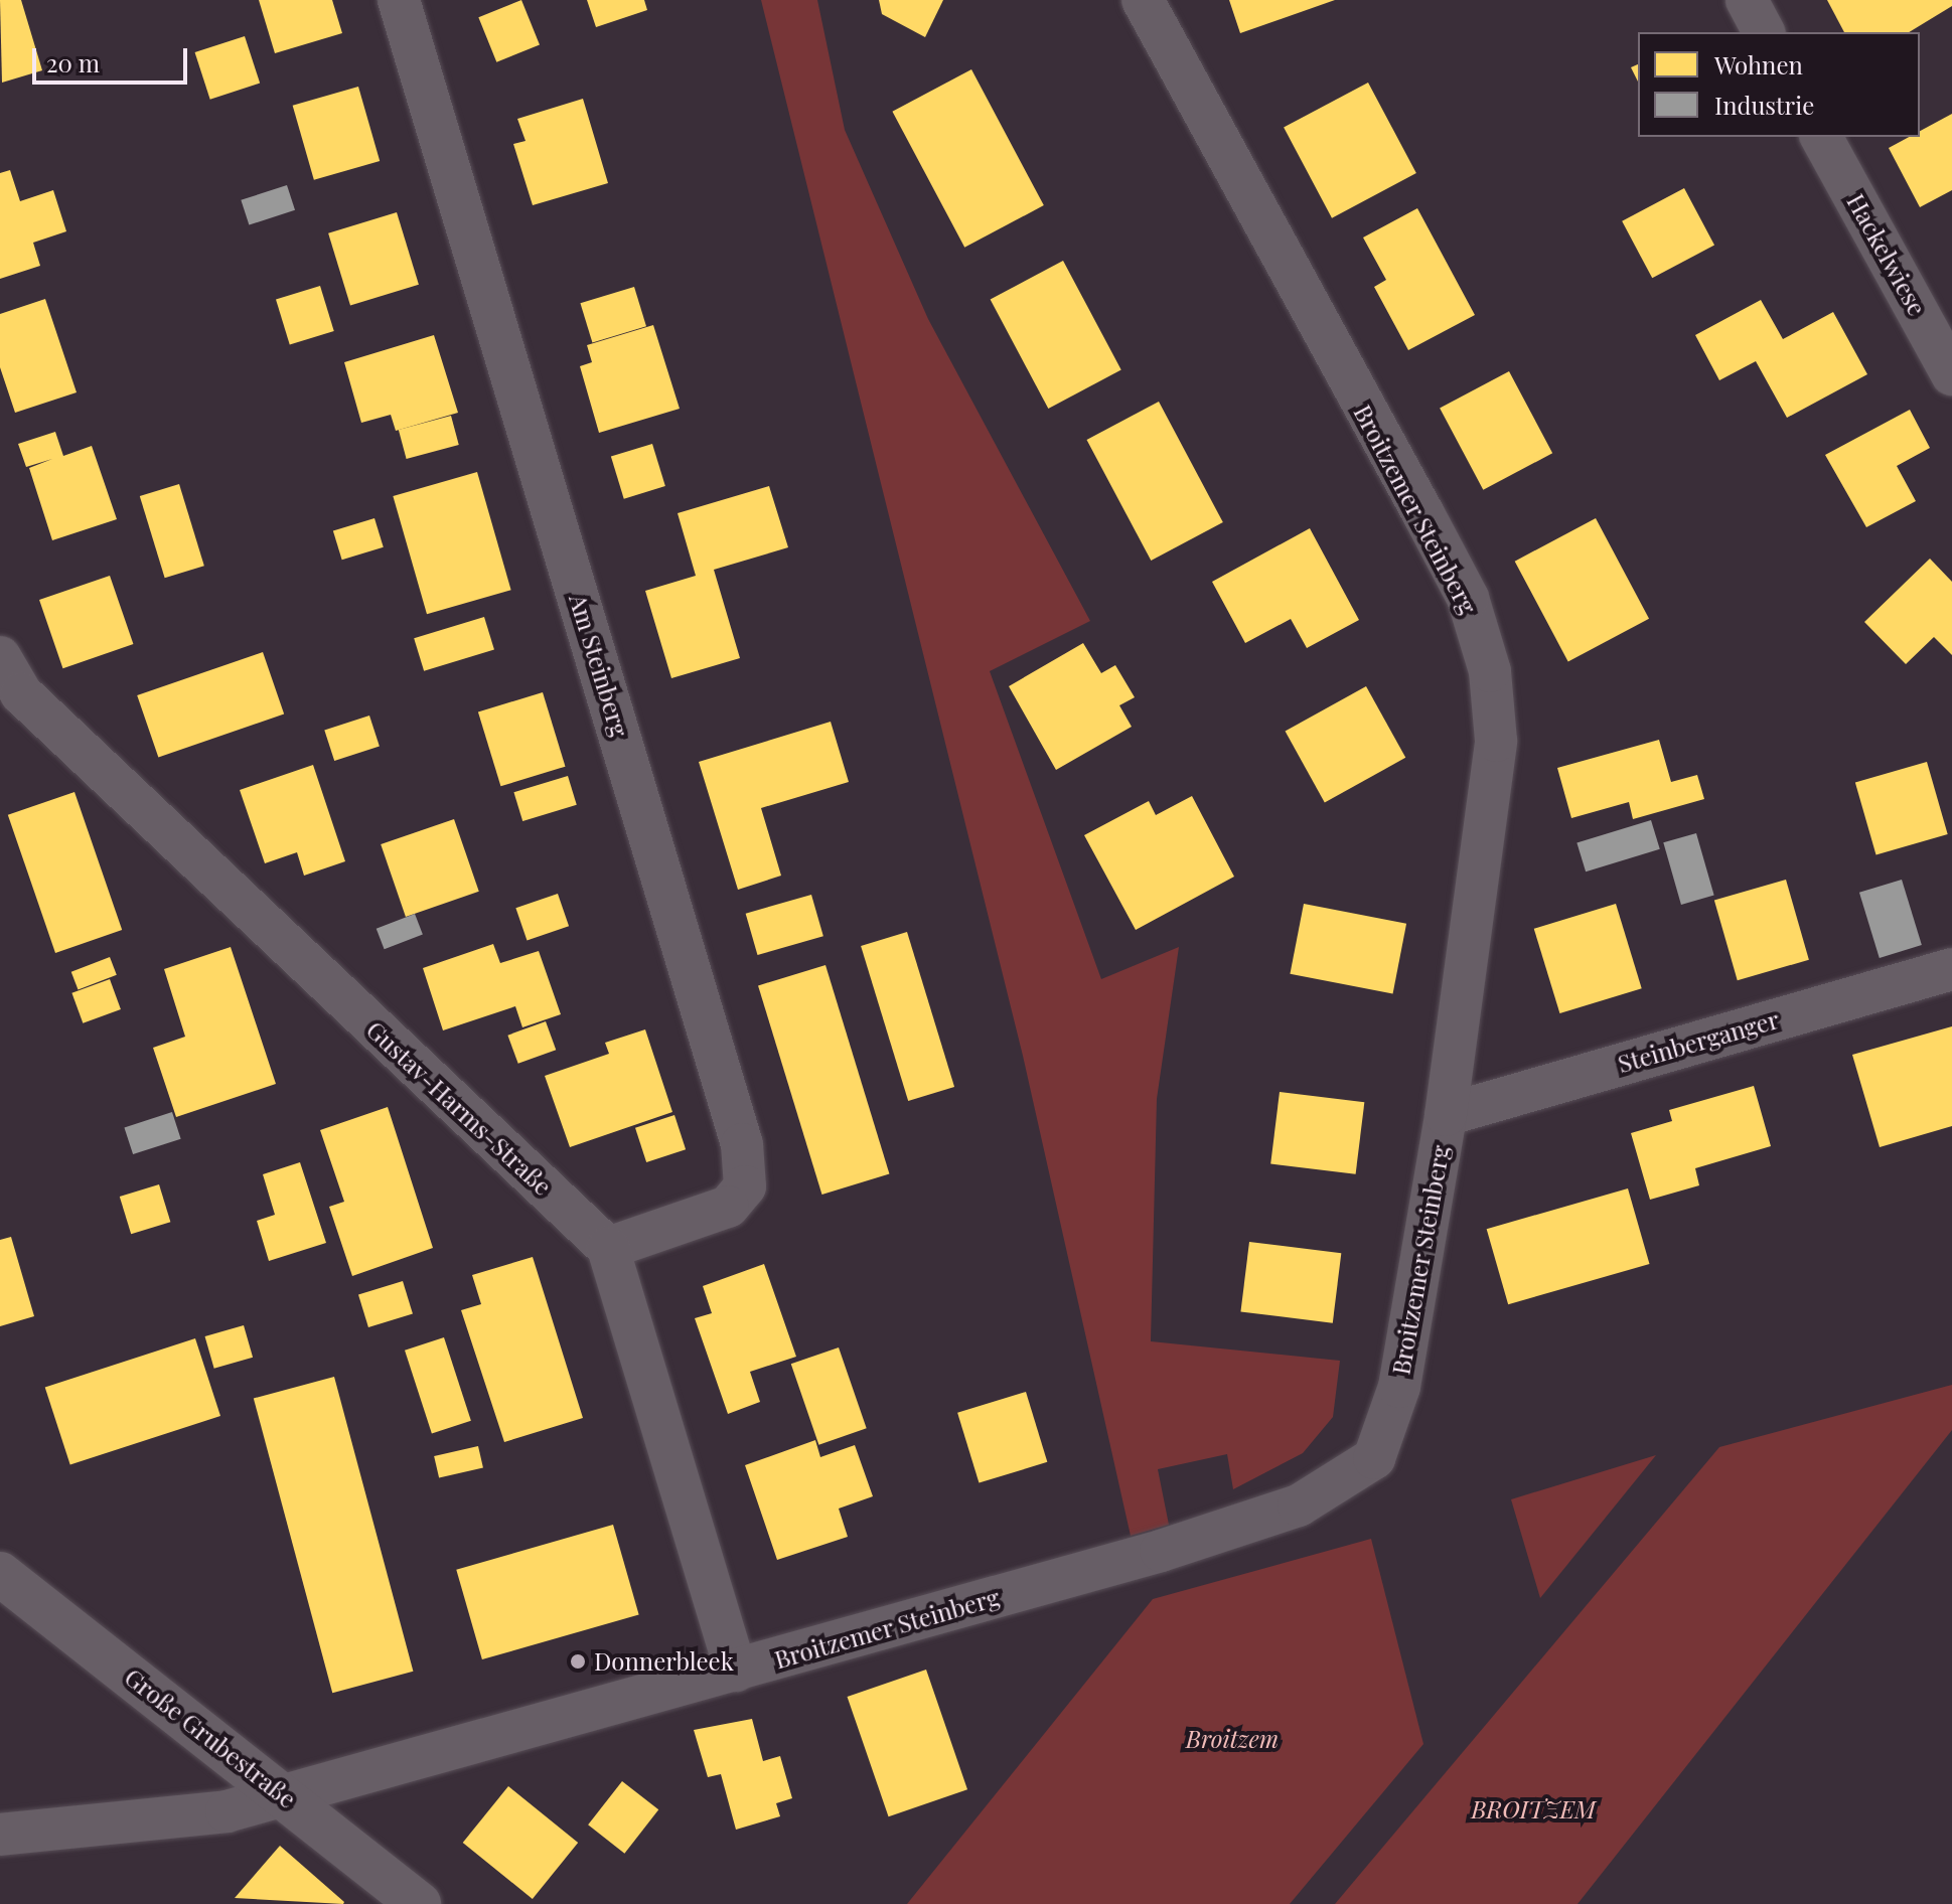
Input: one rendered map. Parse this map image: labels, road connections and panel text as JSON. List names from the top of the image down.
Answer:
{
  "streets": {
    "street": [
      "Hackelwiese",
      "Broitzemer Steinberg",
      "Am Steinberg",
      "Steinberganger",
      "Gustav-Harms-Straße",
      "Große Grubestraße"
    ]
  },
  "crossings": [
    ["Broitzemer Steinberg", "Steinberganger"],
    ["Broitzemer Steinberg", "Gustav-Harms-Straße"],
    ["Broitzemer Steinberg", "Große Grubestraße"],
    ["Am Steinberg", "Gustav-Harms-Straße"]
  ],
  "parks": ["Broitzem", "BROITZEM"],
  "places": ["Donnerbleek"],
  "legend": ["Wohnen", "Industrie"],
  "scale_bar": "20 m"
}
